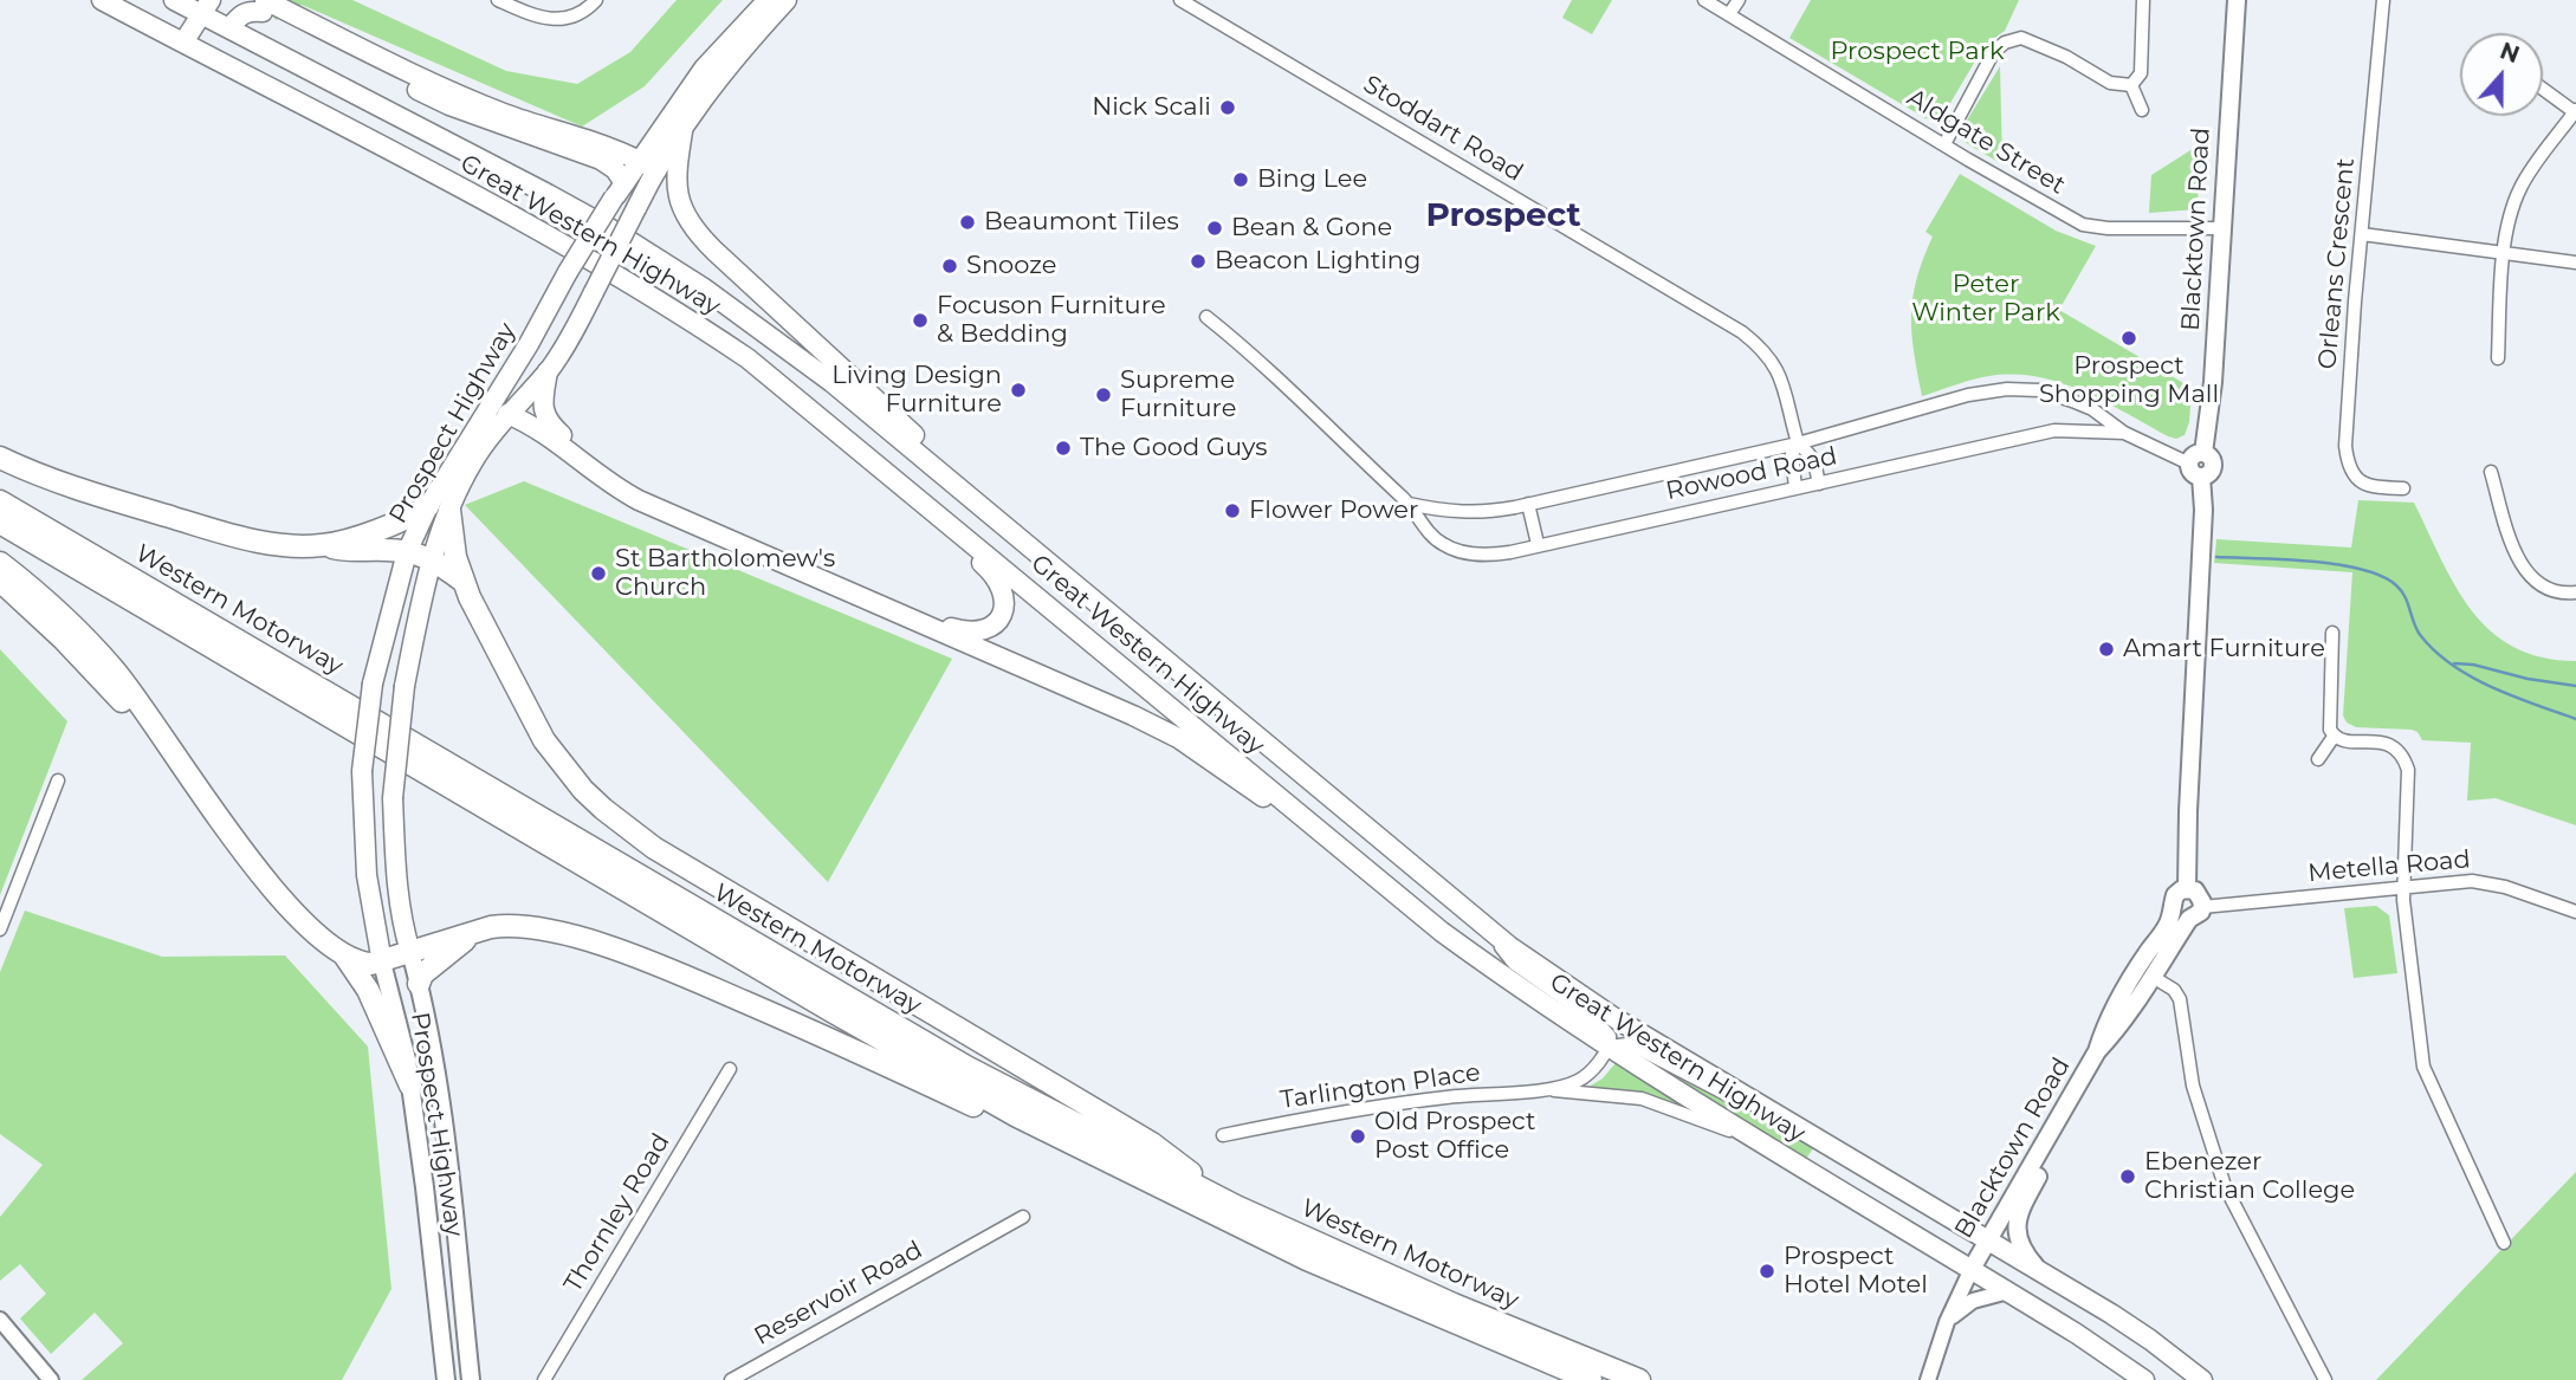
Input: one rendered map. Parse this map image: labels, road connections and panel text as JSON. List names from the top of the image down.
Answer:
{
  "streets": {
    "highway": ["Western Motorway"],
    "main road": ["Blacktown Road", "Great Western Highway", "Prospect Highway"],
    "street": [
      "Stoddart Road",
      "Aldgate Street",
      "Orleans Crescent",
      "Rowood Road",
      "Metella Road",
      "Tarlington Place",
      "Thornley Road",
      "Reservoir Road"
    ]
  },
  "crossings": [
    ["Stoddart Road", "Rowood Road"],
    ["Aldgate Street", "Blacktown Road"],
    ["Blacktown Road", "Great Western Highway"],
    ["Blacktown Road", "Rowood Road"],
    ["Blacktown Road", "Metella Road"],
    ["Great Western Highway", "Tarlington Place"]
  ],
  "districts": ["Prospect"],
  "parks": ["Prospect Park", "Peter Winter Park"],
  "places": [
    "Nick Scali",
    "Bing Lee",
    "Beaumont Tiles",
    "Bean & Gone",
    "Beacon Lighting",
    "Snooze",
    "Focuson Furniture & Bedding",
    "Prospect Shopping Mall",
    "Living Design Furniture",
    "Supreme Furniture",
    "The Good Guys",
    "Flower Power",
    "St Bartholomew's Church",
    "Amart Furniture",
    "Old Prospect Post Office",
    "Ebenezer Christian College",
    "Prospect Hotel Motel"
  ],
  "north": "top"
}
